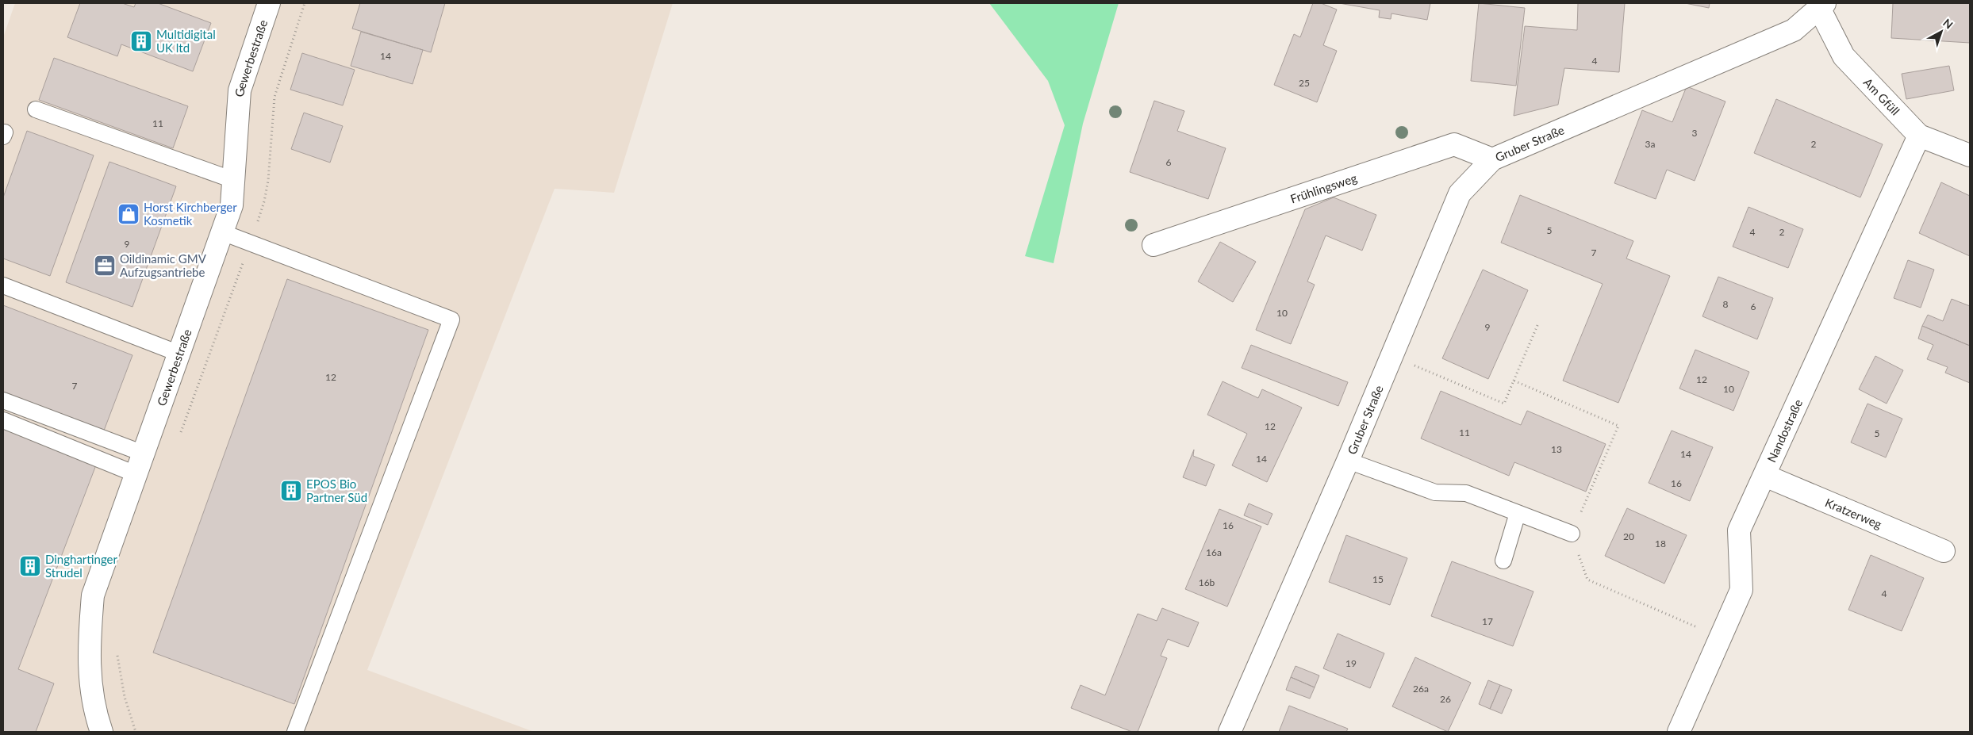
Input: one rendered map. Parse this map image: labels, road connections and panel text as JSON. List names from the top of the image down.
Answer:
{
  "streets": {
    "street": [
      "Gewerbestraße",
      "Am Gfüll",
      "Gruber Straße",
      "Frühlingsweg",
      "Nandostraße",
      "Kratzerweg"
    ]
  },
  "crossings": [
    ["Am Gfüll", "Gruber Straße"],
    ["Am Gfüll", "Nandostraße"],
    ["Gruber Straße", "Frühlingsweg"],
    ["Nandostraße", "Kratzerweg"]
  ],
  "places": {
    "building": ["Multidigital UK ltd", "EPOS Bio Partner Süd", "Dinghartinger Strudel"],
    "shop": ["Horst Kirchberger Kosmetik"],
    "office": ["Oildinamic GMV Aufzugsantriebe"]
  },
  "house_numbers": [
    "14",
    "4",
    "25",
    "11",
    "3",
    "3a",
    "2",
    "6",
    "5",
    "4",
    "2",
    "9",
    "7",
    "8",
    "6",
    "10",
    "9",
    "12",
    "12",
    "7",
    "10",
    "12",
    "11",
    "5",
    "13",
    "14",
    "14",
    "16",
    "16",
    "20",
    "18",
    "16a",
    "15",
    "16b",
    "4",
    "17",
    "19",
    "26a",
    "26"
  ],
  "north": "top right"
}
